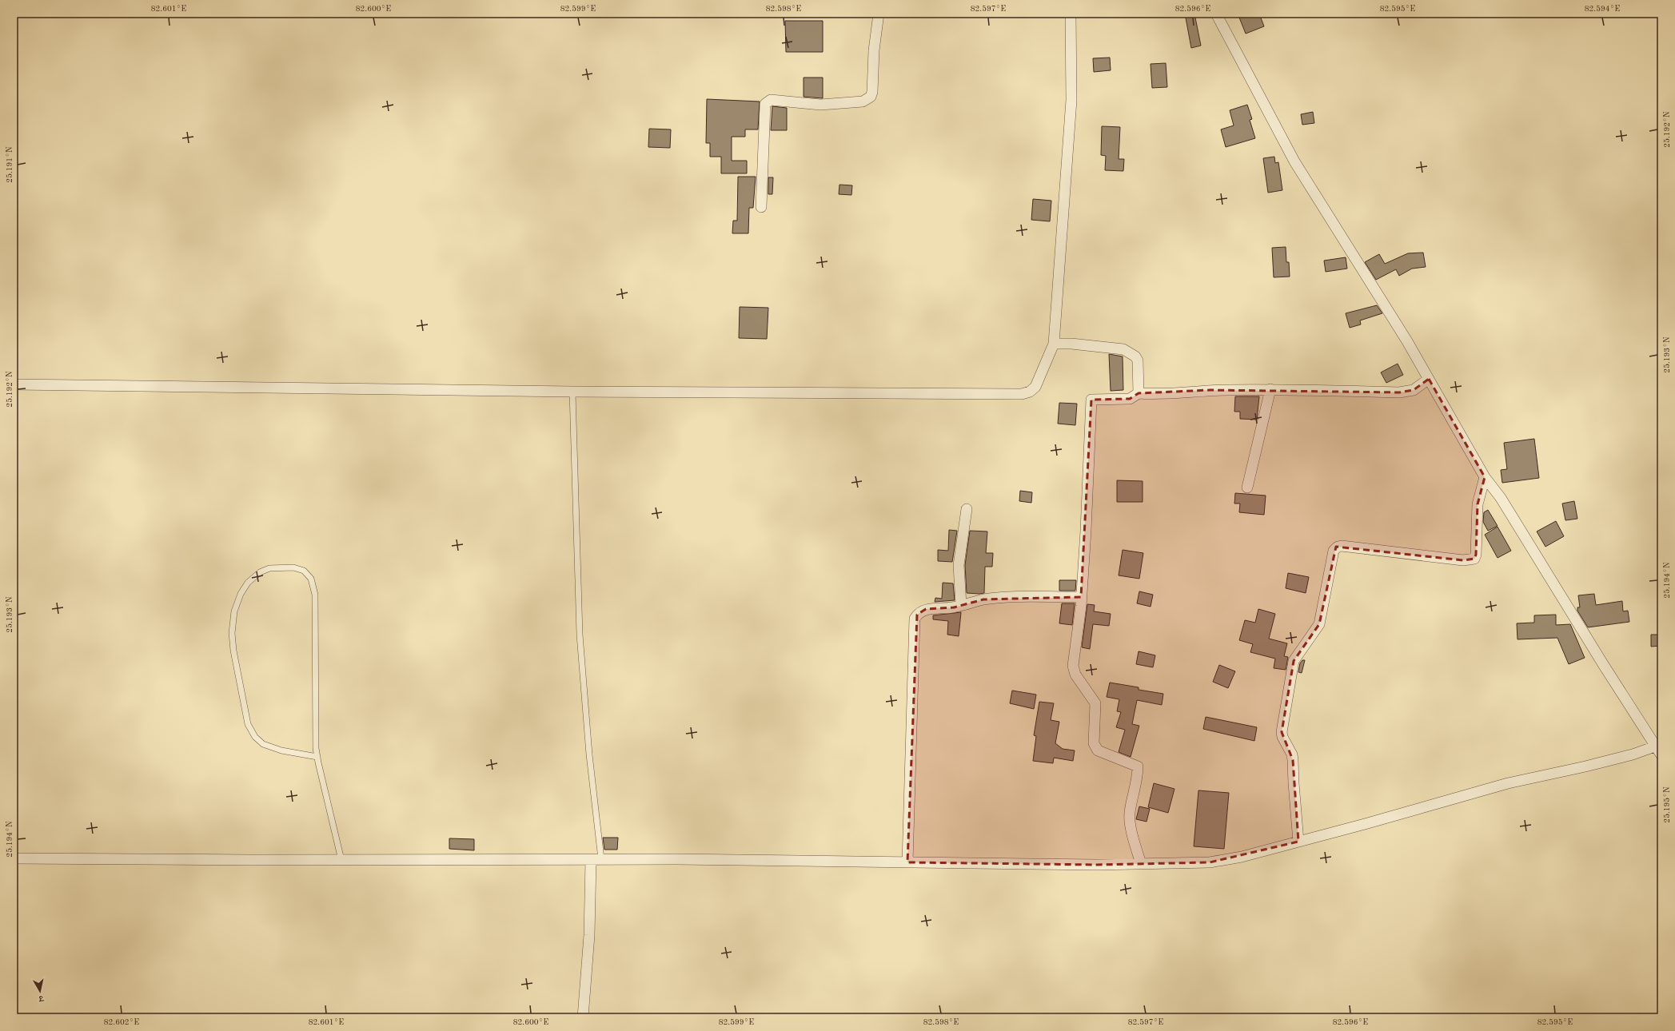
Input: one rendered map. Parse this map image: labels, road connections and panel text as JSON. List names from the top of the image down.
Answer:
{
  "north": "bottom",
  "coordinates": [
    "82.601°E",
    "82.600°E",
    "82.599°E",
    "82.598°E",
    "82.597°E",
    "82.596°E",
    "82.595°E",
    "82.594°E",
    "25.192°N",
    "25.191°N",
    "25.193°N",
    "25.194°N",
    "25.195°N",
    "82.602°E"
  ]
}
